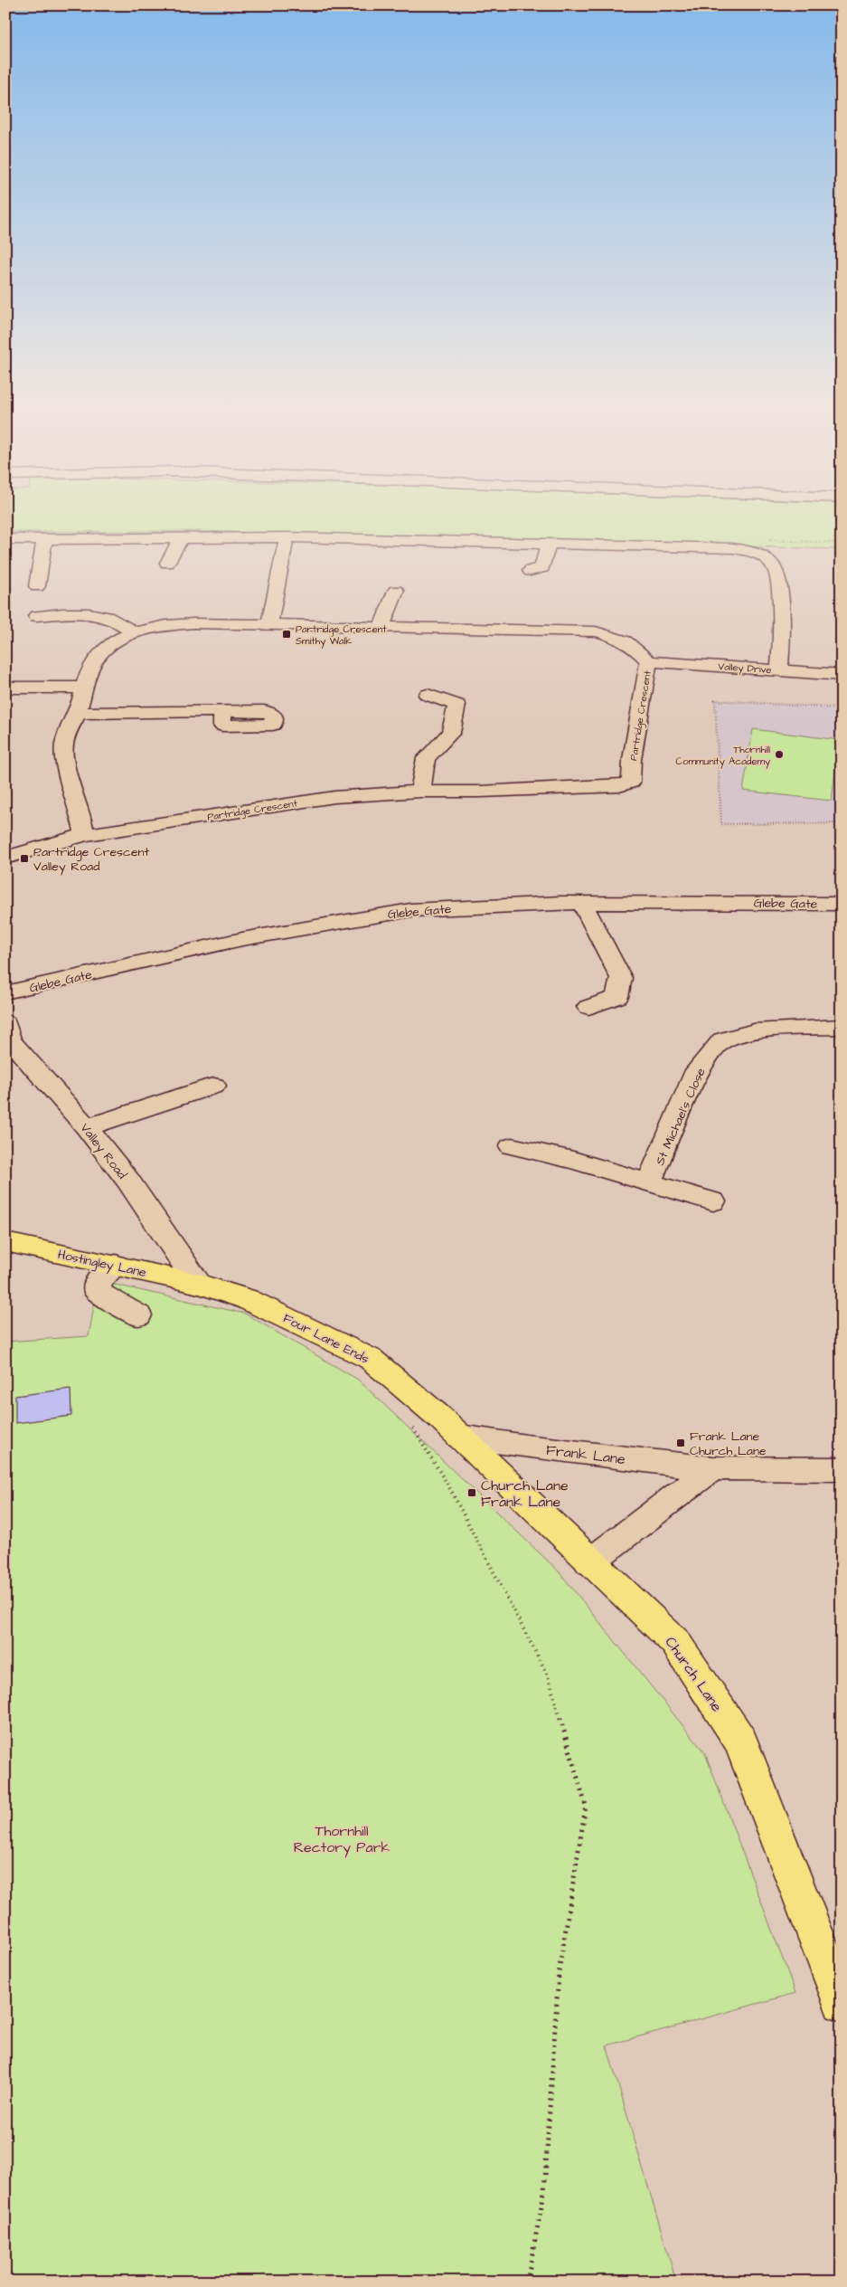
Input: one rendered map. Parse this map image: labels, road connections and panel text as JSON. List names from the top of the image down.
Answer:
{
  "streets": {
    "main road": ["Hostingley Lane", "Four Lane Ends", "Church Lane"],
    "street": [
      "Valley Drive",
      "Partridge Crescent",
      "Glebe Gate",
      "St Michael's Close",
      "Valley Road",
      "Frank Lane"
    ]
  },
  "crossings": [
    ["Valley Drive", "Partridge Crescent"],
    ["Valley Road", "Hostingley Lane"],
    ["Valley Road", "Four Lane Ends"],
    ["Hostingley Lane", "Four Lane Ends"],
    ["Four Lane Ends", "Frank Lane"],
    ["Four Lane Ends", "Church Lane"],
    ["Frank Lane", "Church Lane"]
  ],
  "parks": ["Thornhill Rectory Park"],
  "places": {
    "transit": [
      "Partridge Crescent Smithy Walk",
      "Partridge Crescent Valley Road",
      "Frank Lane Church Lane",
      "Church Lane Frank Lane"
    ],
    "other": ["Thornhill Community Academy"]
  }
}
